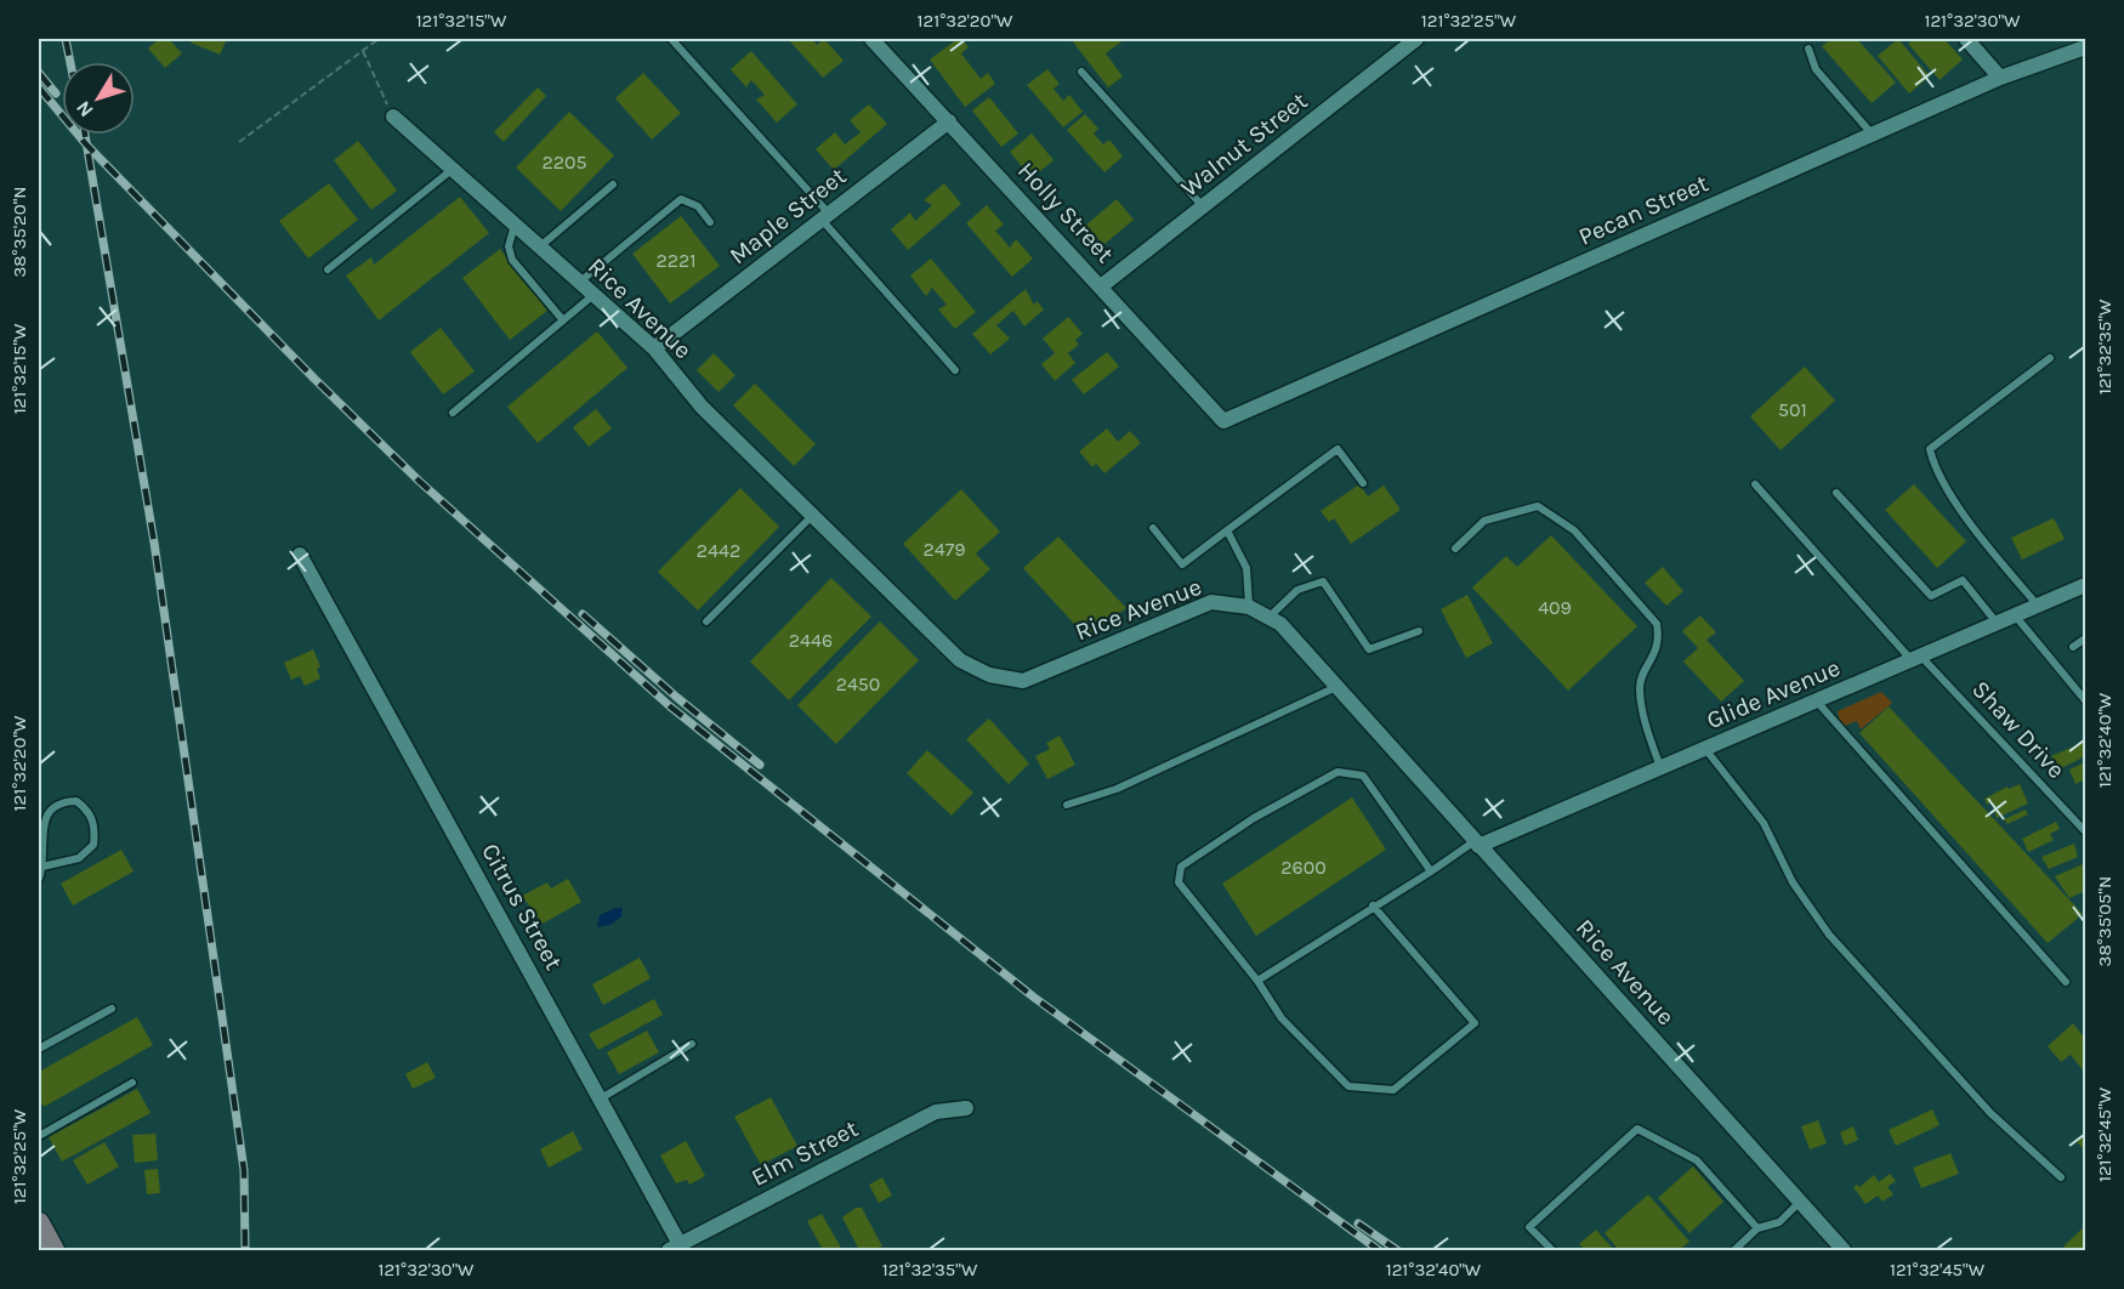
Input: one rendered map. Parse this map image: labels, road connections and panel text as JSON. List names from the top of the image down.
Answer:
{
  "streets": {
    "street": [
      "Walnut Street",
      "Pecan Street",
      "Holly Street",
      "Maple Street",
      "Rice Avenue",
      "Glide Avenue",
      "Citrus Street",
      "Elm Street"
    ],
    "lane": ["Shaw Drive"]
  },
  "crossings": [
    ["Walnut Street", "Holly Street"],
    ["Pecan Street", "Holly Street"],
    ["Holly Street", "Maple Street"],
    ["Maple Street", "Rice Avenue"],
    ["Rice Avenue", "Glide Avenue"],
    ["Glide Avenue", "Shaw Drive"],
    ["Citrus Street", "Elm Street"]
  ],
  "house_numbers": [
    "2205",
    "2221",
    "501",
    "2479",
    "2442",
    "409",
    "2446",
    "2450",
    "2600"
  ],
  "north": "bottom left",
  "coordinates": [
    "121°32'15\"W",
    "121°32'20\"W",
    "121°32'25\"W",
    "121°32'30\"W",
    "38°35'20\"N",
    "121°32'35\"W",
    "121°32'40\"W",
    "38°35'05\"N",
    "121°32'45\"W"
  ]
}
